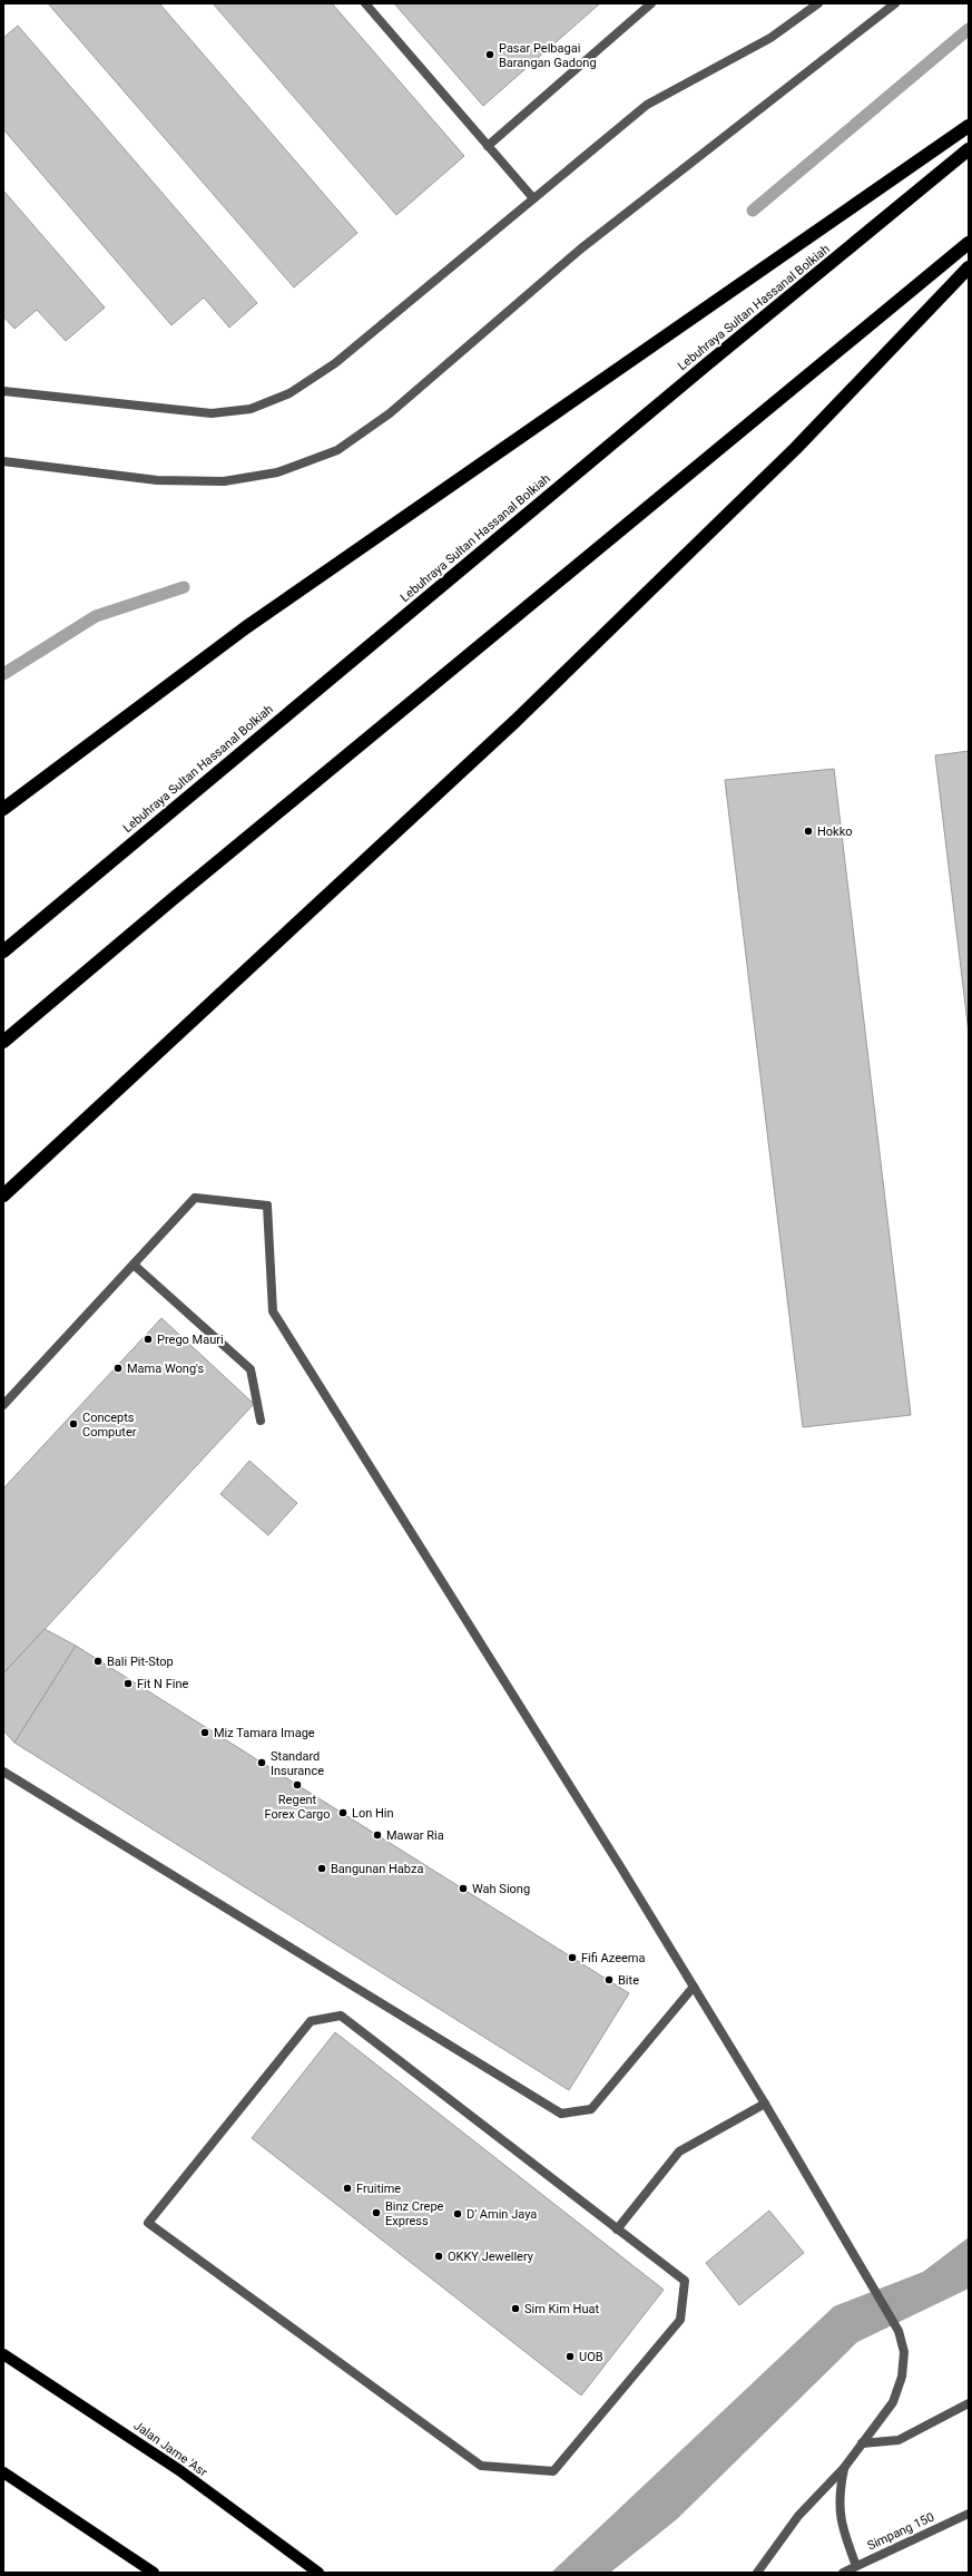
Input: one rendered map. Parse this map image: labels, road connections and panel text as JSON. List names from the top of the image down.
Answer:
{
  "streets": {
    "highway": ["Lebuhraya Sultan Hassanal Bolkiah"],
    "main road": ["Jalan Jame 'Asr"],
    "street": ["Simpang 150"]
  },
  "places": [
    "Pasar Pelbagai Barangan Gadong",
    "Hokko",
    "Prego Mauri",
    "Mama Wong's",
    "Concepts Computer",
    "Bali Pit-Stop",
    "Fit N Fine",
    "Miz Tamara Image",
    "Standard Insurance",
    "Regent Forex Cargo",
    "Lon Hin",
    "Mawar Ria",
    "Bangunan Habza",
    "Wah Siong",
    "Fifi Azeema",
    "Bite",
    "Fruitime",
    "Binz Crepe Express",
    "D' Amin Jaya",
    "OKKY Jewellery",
    "Sim Kim Huat",
    "UOB"
  ]
}
